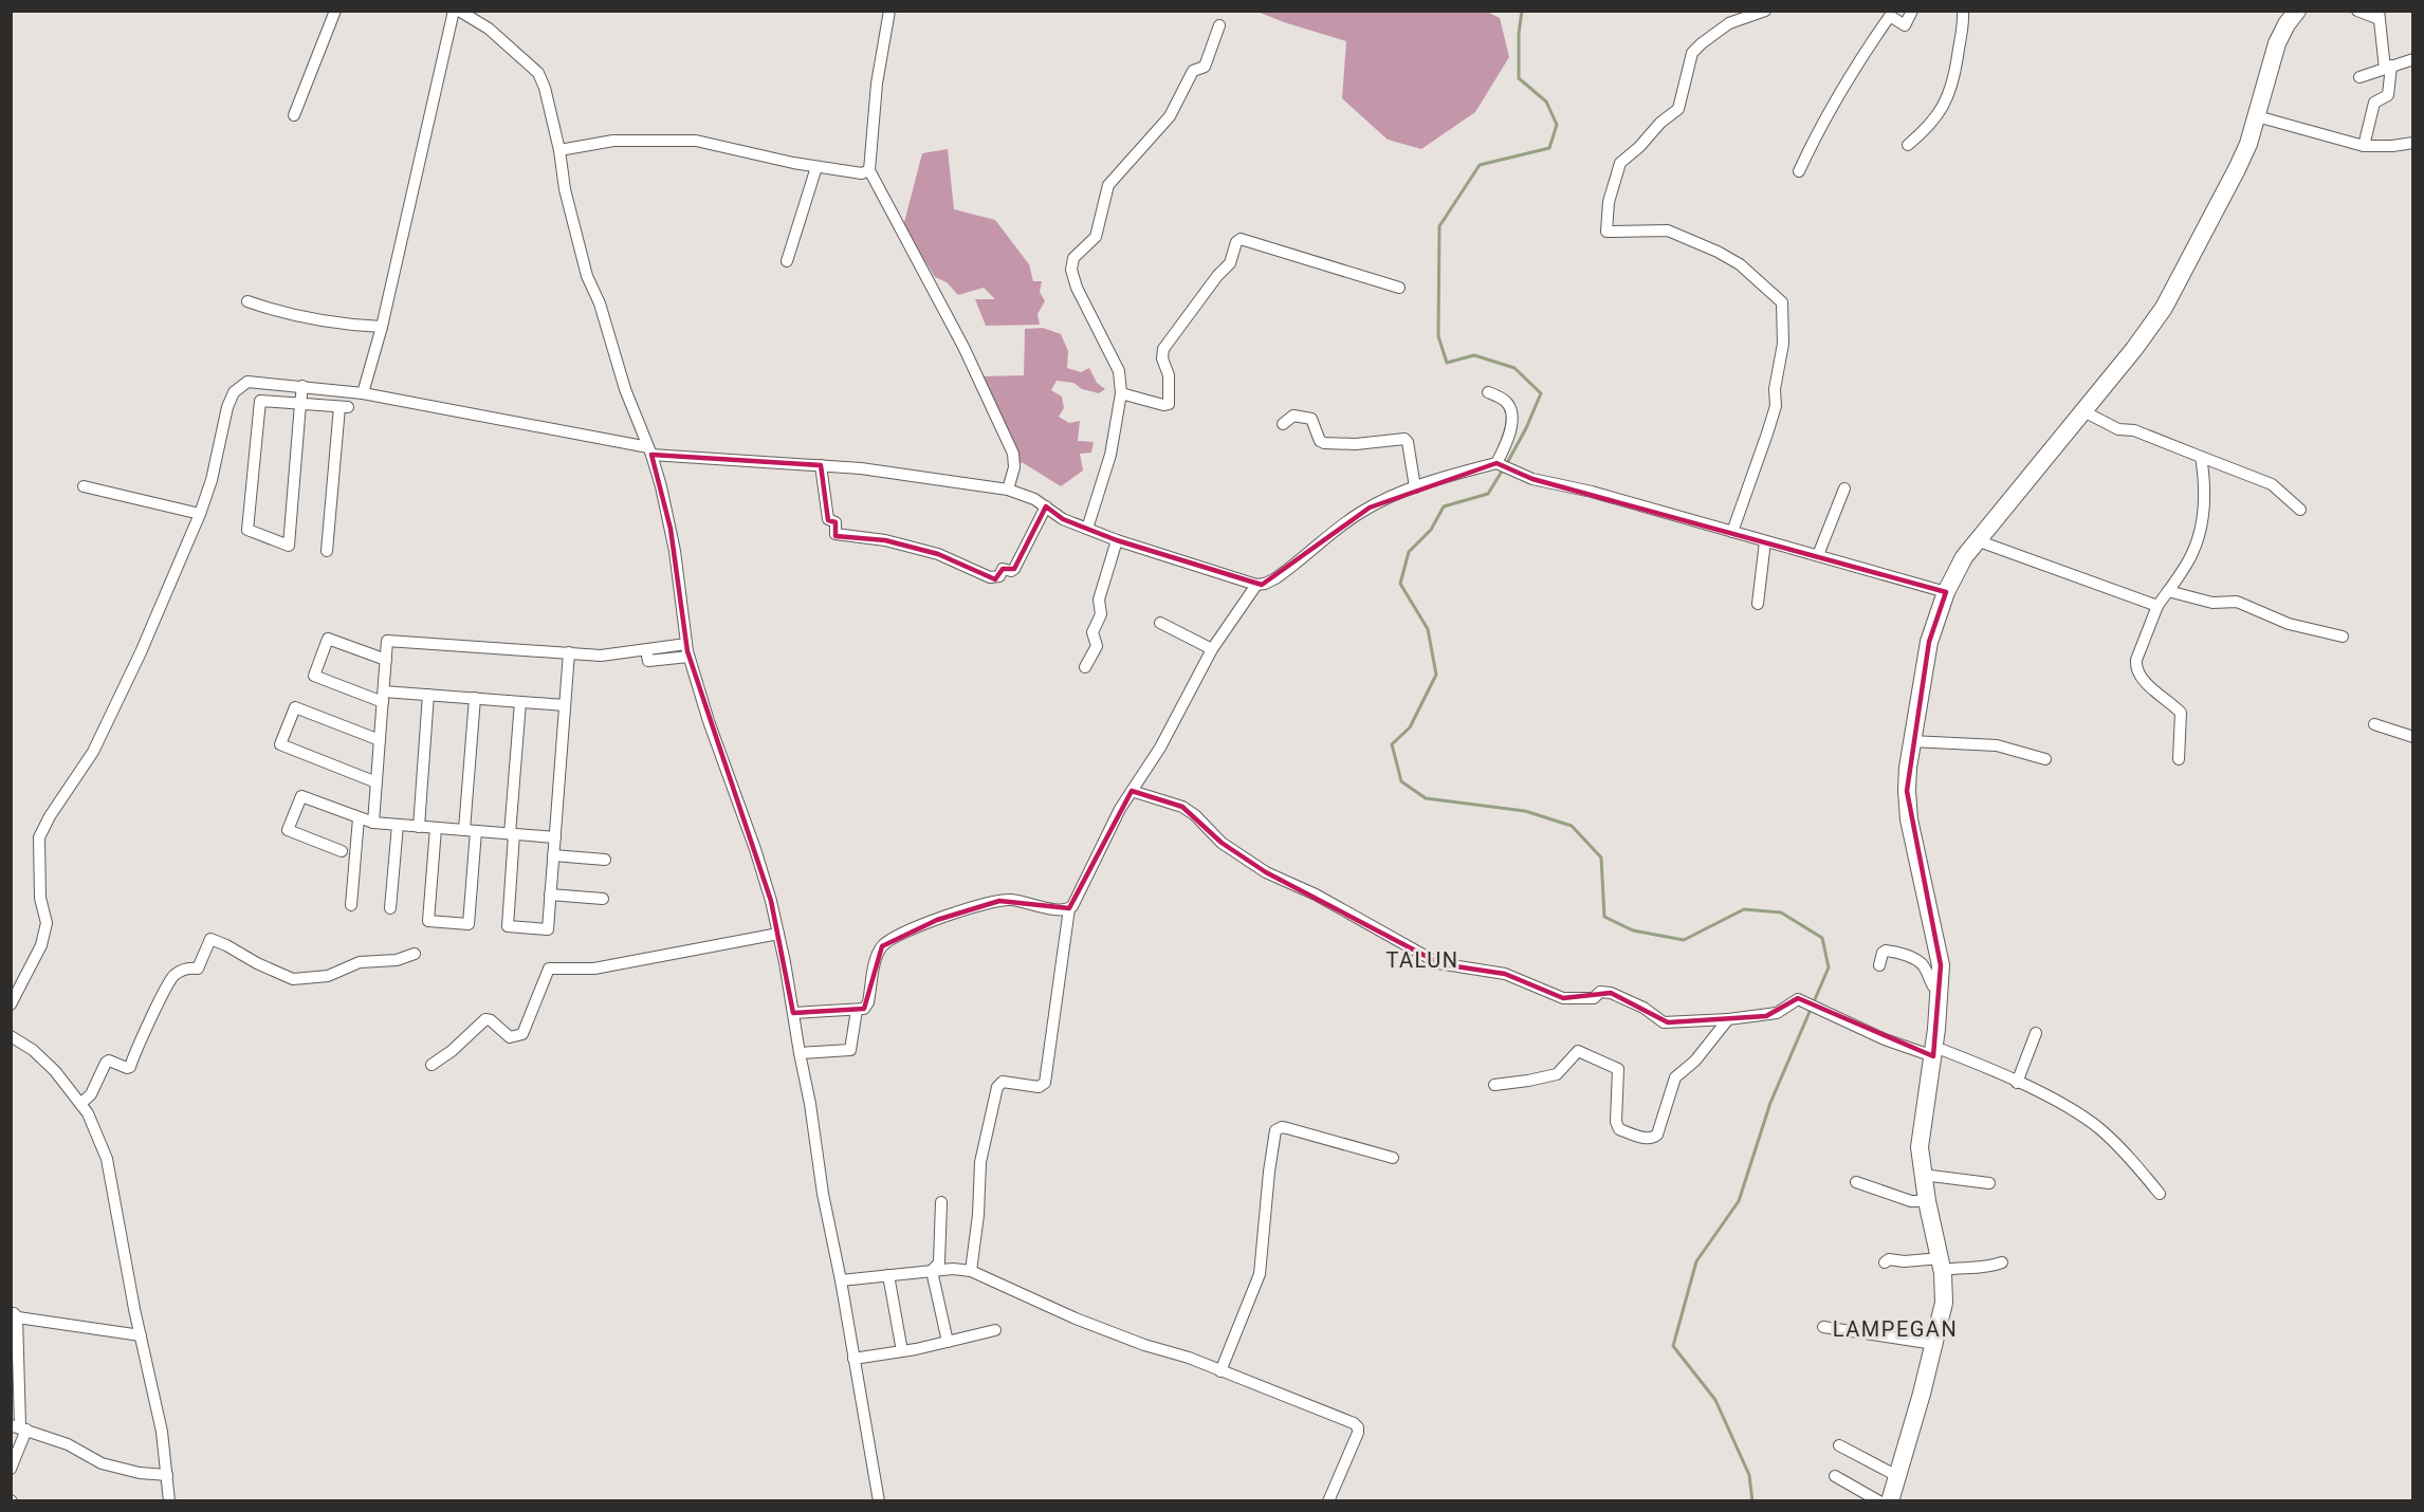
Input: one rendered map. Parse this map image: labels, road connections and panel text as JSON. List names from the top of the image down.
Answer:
{
  "districts": ["TALUN", "LAMPEGAN"]
}
